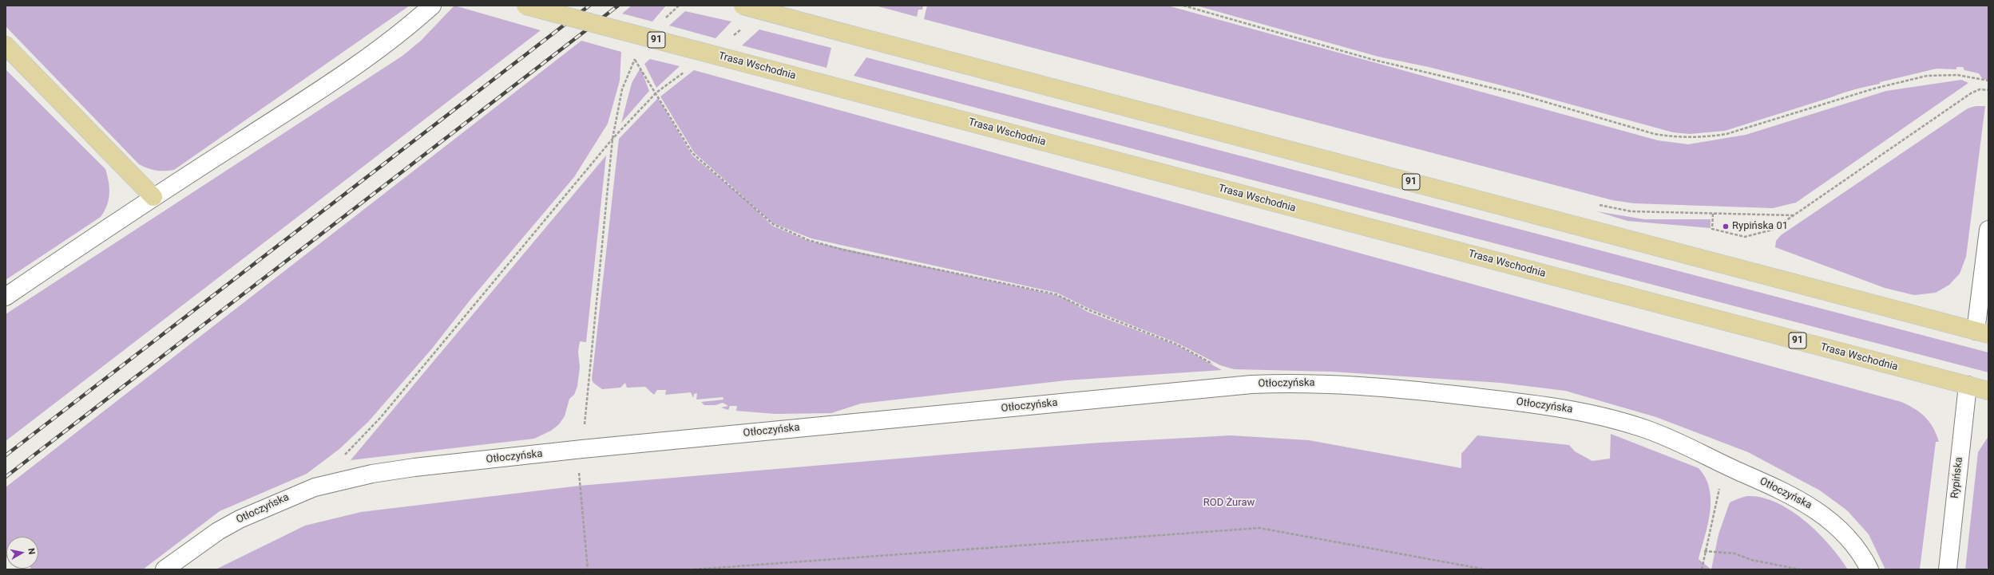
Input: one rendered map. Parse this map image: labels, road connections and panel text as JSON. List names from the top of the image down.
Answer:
{
  "streets": {
    "main road": ["91", "Trasa Wschodnia"],
    "street": ["Otłoczyńska", "Rypińska"]
  },
  "crossings": [
    ["Trasa Wschodnia", "Rypińska"]
  ],
  "parks": ["ROD Żuraw"],
  "places": ["Rypińska 01"],
  "north": "right"
}
